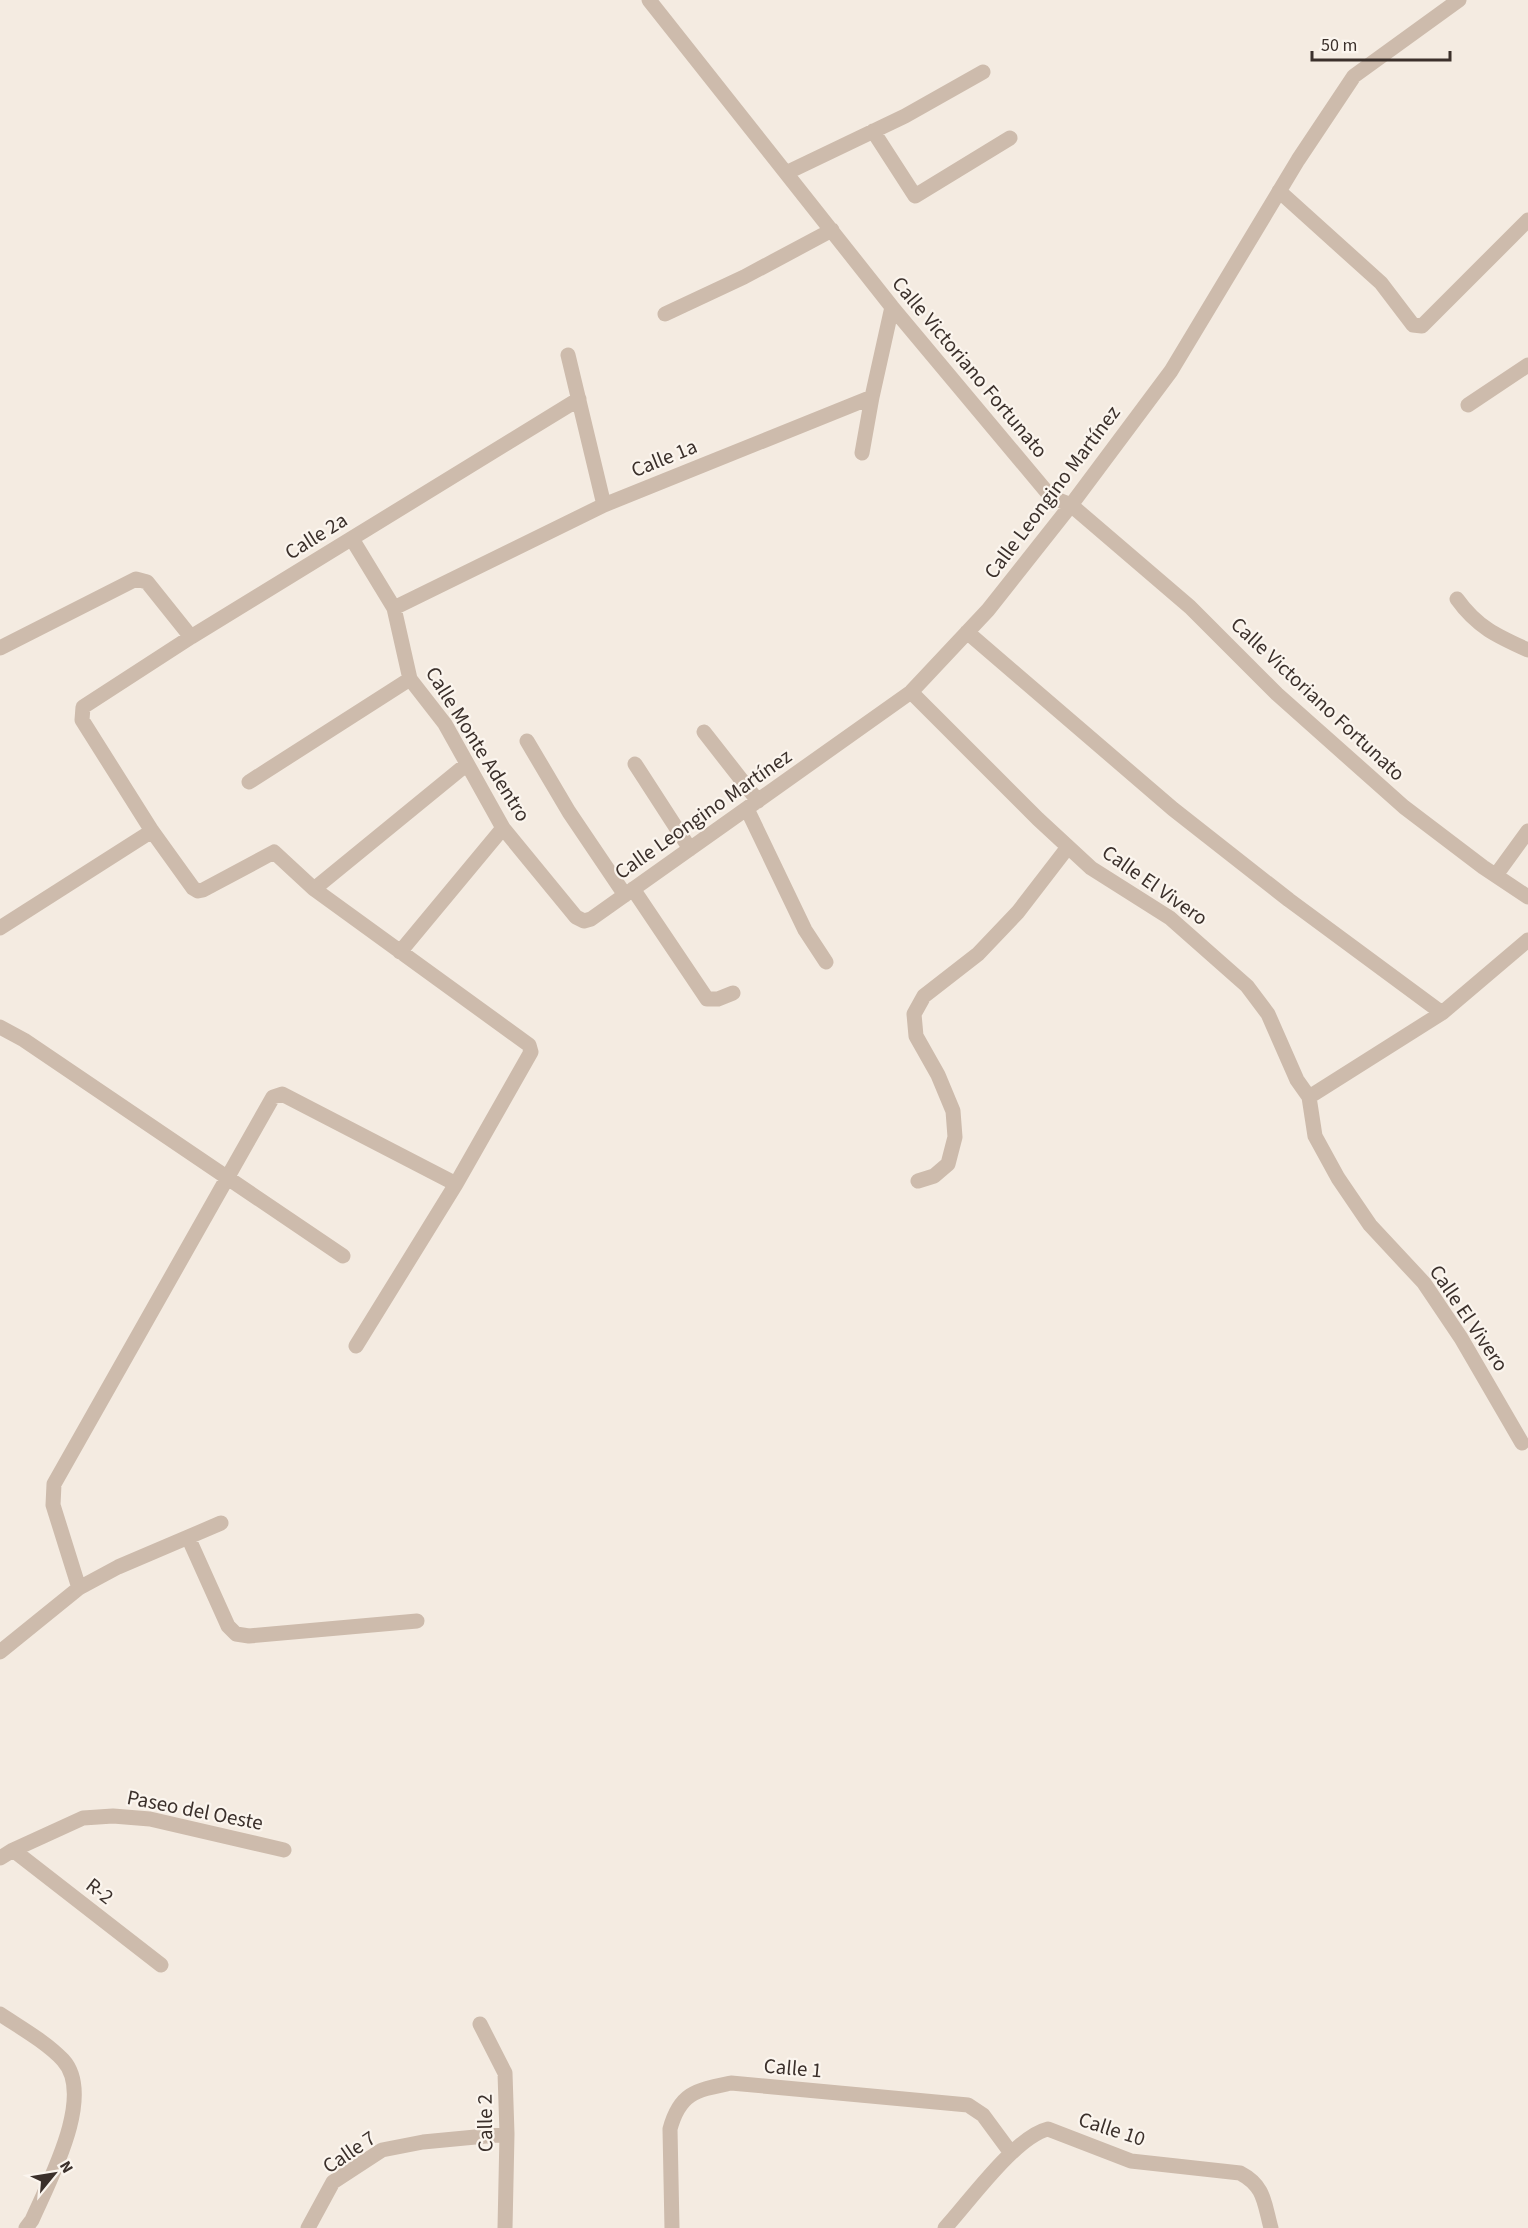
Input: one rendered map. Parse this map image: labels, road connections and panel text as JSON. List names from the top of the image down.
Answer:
{
  "streets": {
    "street": [
      "Calle Victoriano Fortunato",
      "Calle 1a",
      "Calle Leongino Martínez",
      "Calle 2a",
      "Calle Monte Adentro",
      "Calle El Vivero",
      "Paseo del Oeste",
      "R-2",
      "Calle 1",
      "Calle 2",
      "Calle 10",
      "Calle 7"
    ]
  },
  "crossings": [
    ["Calle Victoriano Fortunato", "Calle Leongino Martínez"],
    ["Calle 1a", "Calle Monte Adentro"],
    ["Calle Leongino Martínez", "Calle Monte Adentro"],
    ["Calle Leongino Martínez", "Calle El Vivero"],
    ["Calle 2a", "Calle Monte Adentro"],
    ["Paseo del Oeste", "R-2"],
    ["Calle 1", "Calle 10"],
    ["Calle 2", "Calle 7"]
  ],
  "scale_bar": "50 m",
  "north": "top right"
}
